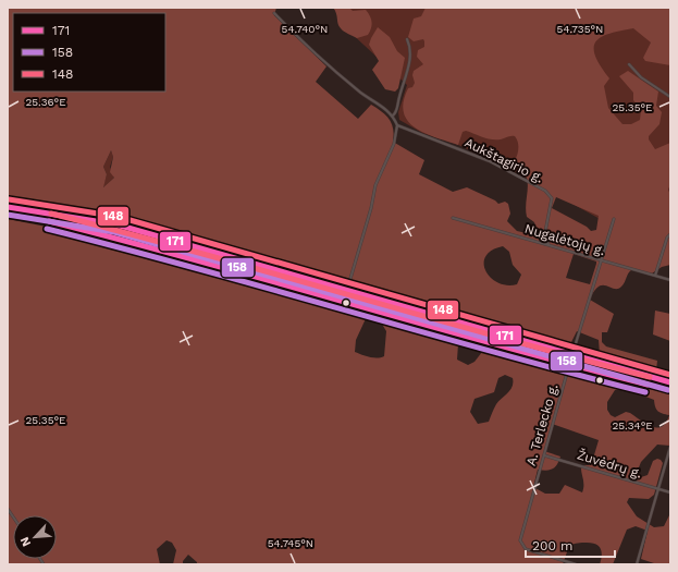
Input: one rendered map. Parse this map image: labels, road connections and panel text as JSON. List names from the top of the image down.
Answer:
{
  "streets": {
    "street": [
      "Aukštagirio g.",
      "Nugalėtojų g.",
      "A. Terlecko g.",
      "Žuvėdrų g."
    ]
  },
  "crossings": [
    ["Aukštagirio g.", "Nugalėtojų g."],
    ["A. Terlecko g.", "Žuvėdrų g."]
  ],
  "lines": ["transit line 148", "transit line 171", "transit line 158"],
  "legend": ["171", "158", "148"],
  "scale_bar": "200 m",
  "north": "bottom left",
  "coordinates": [
    "54.740°N",
    "54.735°N",
    "25.36°E",
    "25.35°E",
    "25.34°E",
    "54.745°N"
  ]
}
